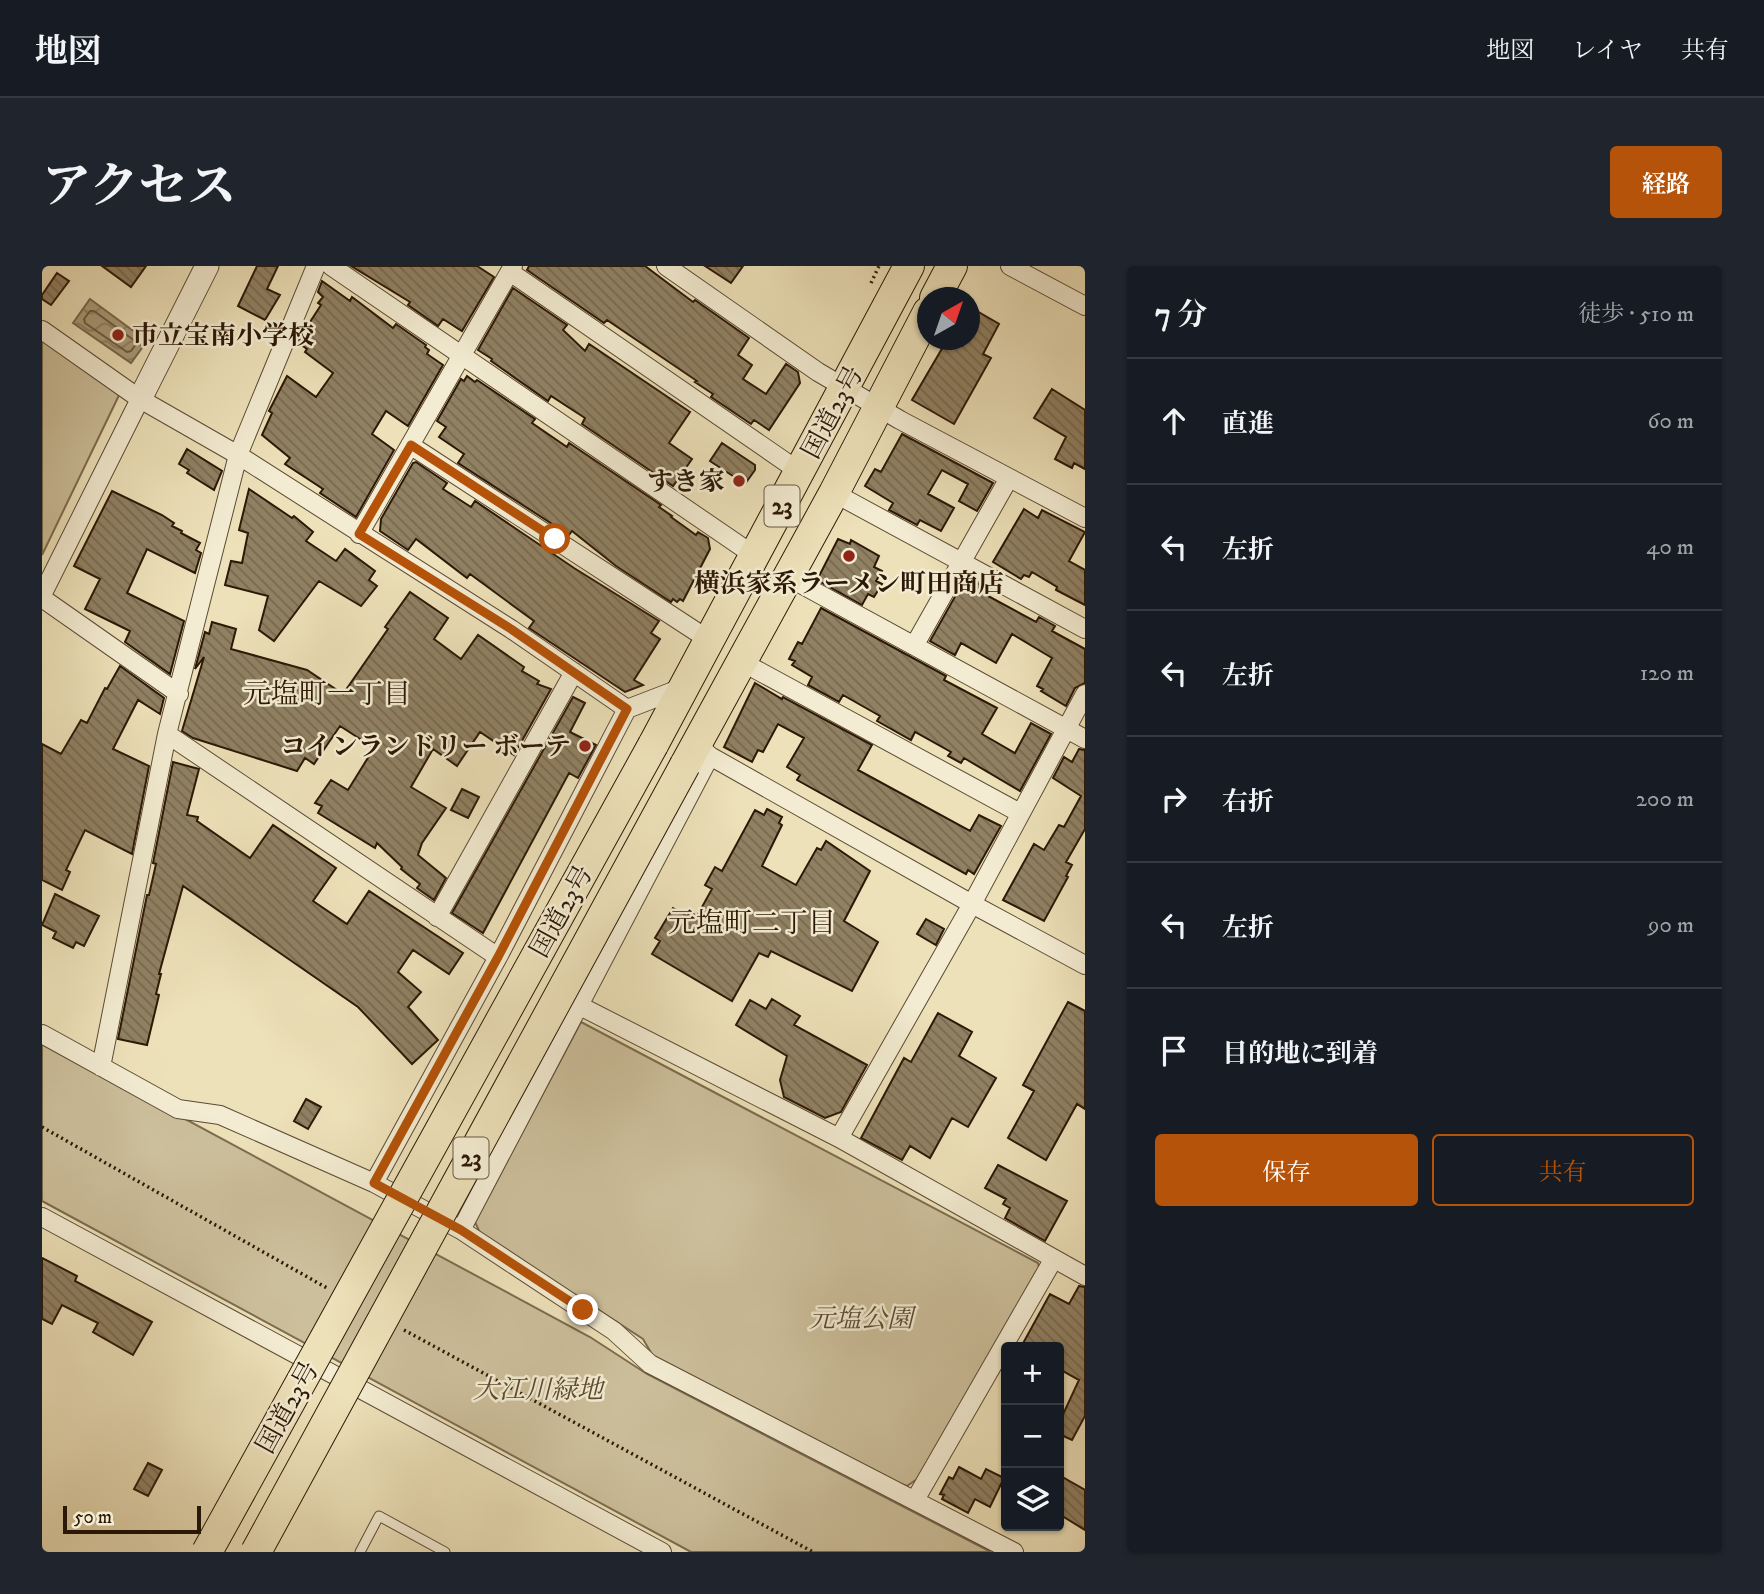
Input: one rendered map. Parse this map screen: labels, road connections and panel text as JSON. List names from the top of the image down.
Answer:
{
  "streets": {
    "highway": ["国道23号", "23"]
  },
  "districts": ["元塩町一丁目", "元塩町二丁目"],
  "parks": ["元塩公園", "大江川緑地"],
  "places": [
    "市立宝南小学校",
    "すき家",
    "横浜家系ラーメン町田商店",
    "コインランドリー ボーテ"
  ],
  "scale_bar": "50 m",
  "north": "top right",
  "page": {
    "header": "地図",
    "nav": ["地図", "レイヤ", "共有"],
    "title": "アクセス",
    "buttons": [
      "経路",
      ["保存", "共有"]
    ],
    "heading": ["7 分", "徒歩 · 510 m"],
    "list": [
      ["直進", "60 m"],
      ["左折", "40 m"],
      ["左折", "120 m"],
      ["右折", "200 m"],
      ["左折", "90 m"],
      "目的地に到着"
    ],
    "map_buttons": ["+", "−"],
    "scale": "50 m"
  }
}
